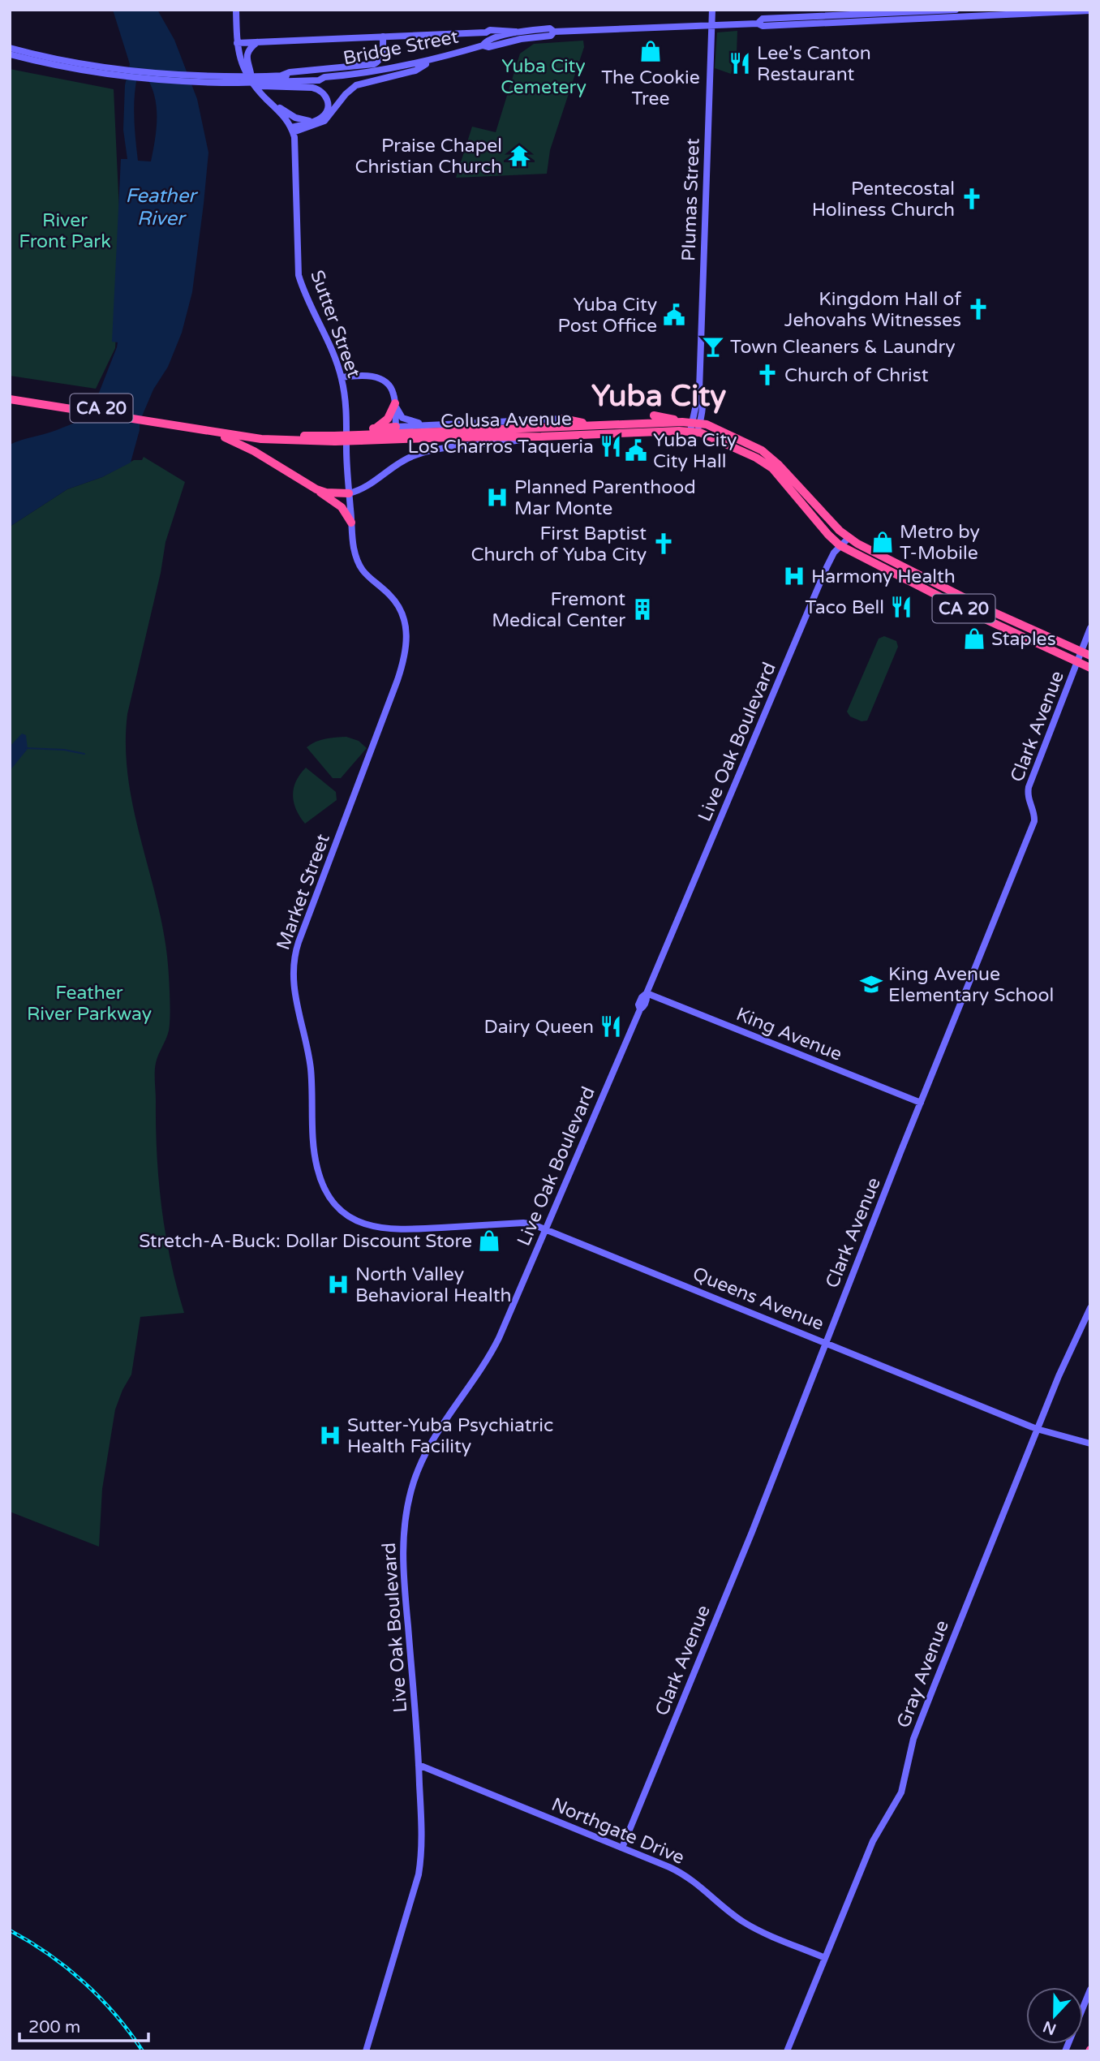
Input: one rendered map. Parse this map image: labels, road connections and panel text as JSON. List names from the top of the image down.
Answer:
{
  "streets": {
    "highway": ["CA 20", "Colusa Avenue"],
    "main road": [
      "Bridge Street",
      "Plumas Street",
      "Sutter Street",
      "Clark Avenue",
      "Live Oak Boulevard",
      "Market Street",
      "King Avenue",
      "Queens Avenue",
      "Gray Avenue",
      "Northgate Drive"
    ]
  },
  "crossings": [
    ["Bridge Street", "Plumas Street"],
    ["Plumas Street", "Colusa Avenue"],
    ["Sutter Street", "Market Street"],
    ["CA 20", "Colusa Avenue"],
    ["Colusa Avenue", "Clark Avenue"],
    ["Colusa Avenue", "Live Oak Boulevard"],
    ["Clark Avenue", "King Avenue"],
    ["Clark Avenue", "Queens Avenue"],
    ["Clark Avenue", "Northgate Drive"],
    ["Live Oak Boulevard", "King Avenue"],
    ["Live Oak Boulevard", "Queens Avenue"],
    ["Live Oak Boulevard", "Northgate Drive"],
    ["Market Street", "Queens Avenue"],
    ["Queens Avenue", "Gray Avenue"],
    ["Gray Avenue", "Northgate Drive"]
  ],
  "districts": ["Yuba City"],
  "water": ["Feather River"],
  "parks": ["Yuba City Cemetery", "River Front Park", "Feather River Parkway"],
  "places": {
    "shop": [
      "The Cookie Tree",
      "Metro by T-Mobile",
      "Staples",
      "Stretch-A-Buck: Dollar Discount Store"
    ],
    "restaurant": [
      "Lee's Canton Restaurant",
      "Los Charros Taqueria",
      "Taco Bell",
      "Dairy Queen"
    ],
    "temple": ["Praise Chapel Christian Church"],
    "church": [
      "Pentecostal Holiness Church",
      "Kingdom Hall of Jehovahs Witnesses",
      "Church of Christ",
      "First Baptist Church of Yuba City"
    ],
    "public building": ["Yuba City Post Office", "Yuba City City Hall"],
    "bar": ["Town Cleaners & Laundry"],
    "hospital": [
      "Planned Parenthood Mar Monte",
      "Harmony Health",
      "North Valley Behavioral Health",
      "Sutter-Yuba Psychiatric Health Facility"
    ],
    "building": ["Fremont Medical Center"],
    "school or university": ["King Avenue Elementary School"]
  },
  "scale_bar": "200 m",
  "north": "bottom"
}
